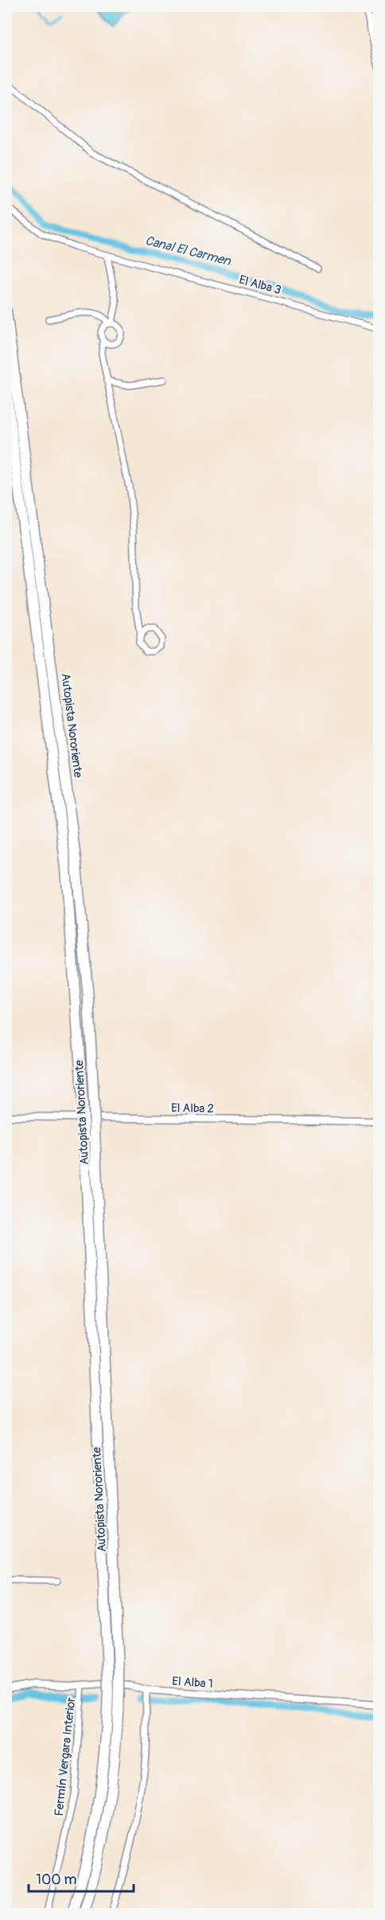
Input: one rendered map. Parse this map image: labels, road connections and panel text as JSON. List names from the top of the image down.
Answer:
{
  "streets": {
    "highway": ["Autopista Nororiente"],
    "street": [
      "El Alba 3",
      "El Alba 2",
      "El Alba 1",
      "Fermín Vergara Interior"
    ]
  },
  "crossings": [
    ["El Alba 1", "Fermín Vergara Interior"]
  ],
  "water": ["Canal El Carmen"],
  "scale_bar": "100 m"
}
